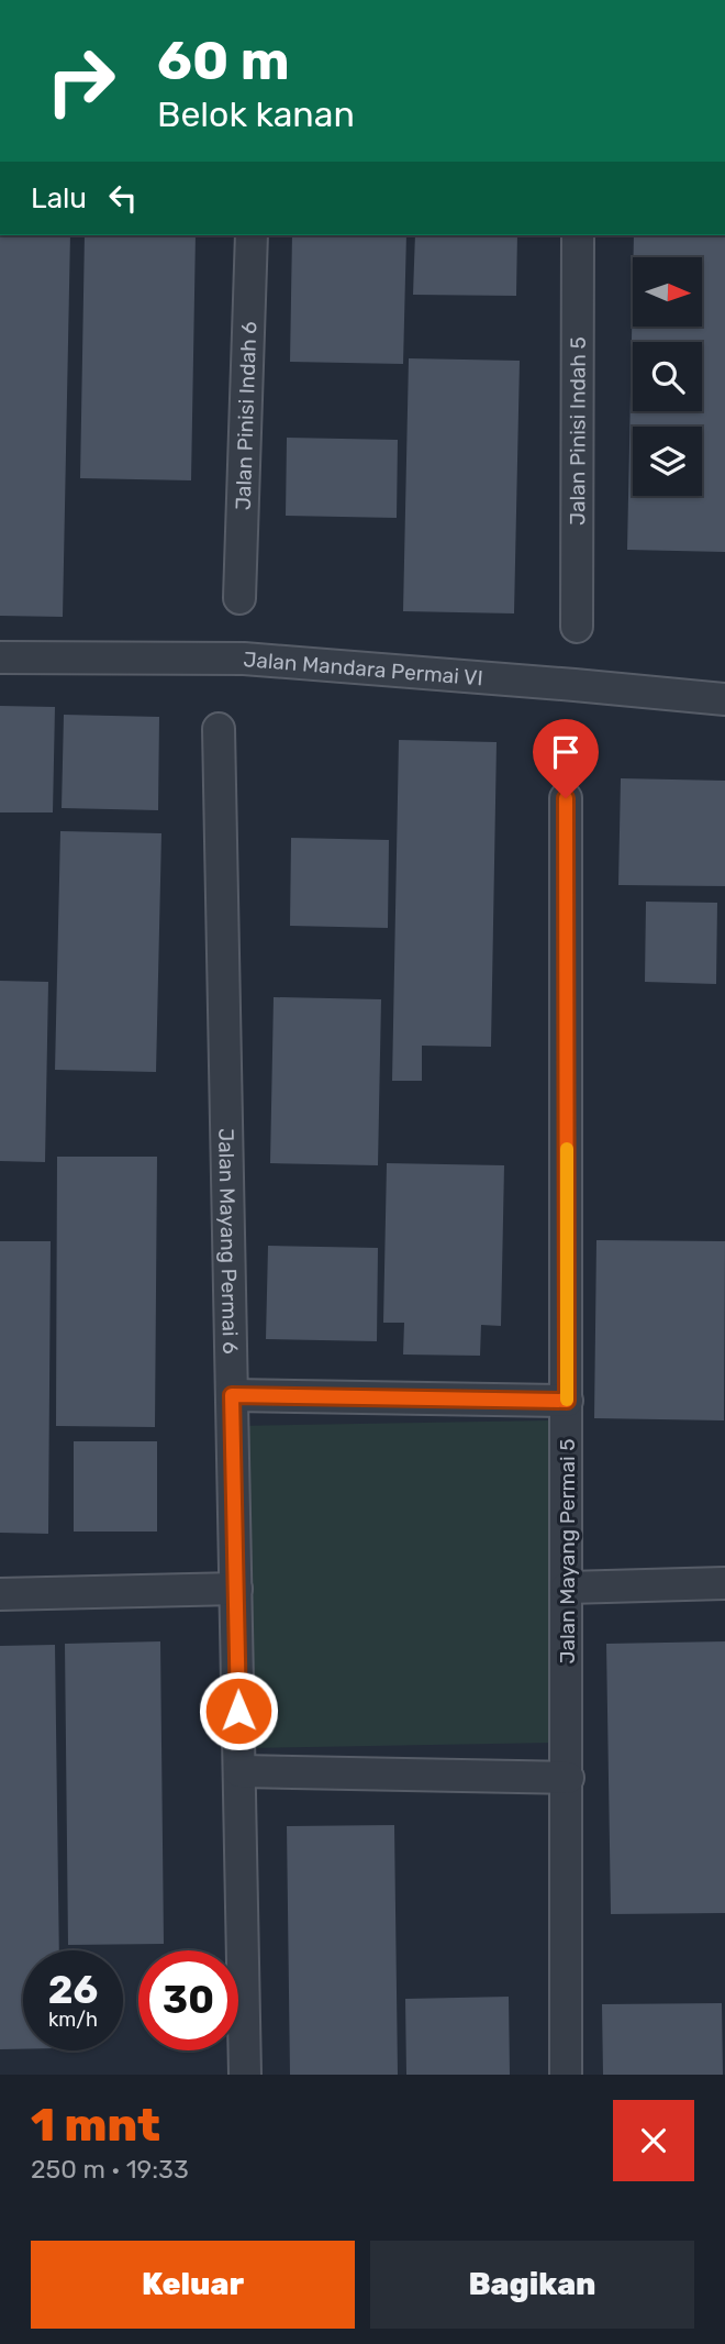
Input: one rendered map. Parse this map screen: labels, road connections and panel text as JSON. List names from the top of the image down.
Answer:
{
  "streets": {
    "street": [
      "Jalan Pinisi Indah 6",
      "Jalan Pinisi Indah 5",
      "Jalan Mandara Permai VI",
      "Jalan Mayang Permai 6",
      "Jalan Mayang Permai 5"
    ]
  },
  "north": "right",
  "page": {
    "turn": ["60 m", "Belok kanan"],
    "then": "Lalu",
    "speed": "26 km/h",
    "limit": "30",
    "heading": ["1 mnt", "250 m · 19:33"],
    "buttons": ["Keluar", "Bagikan"]
  }
}
